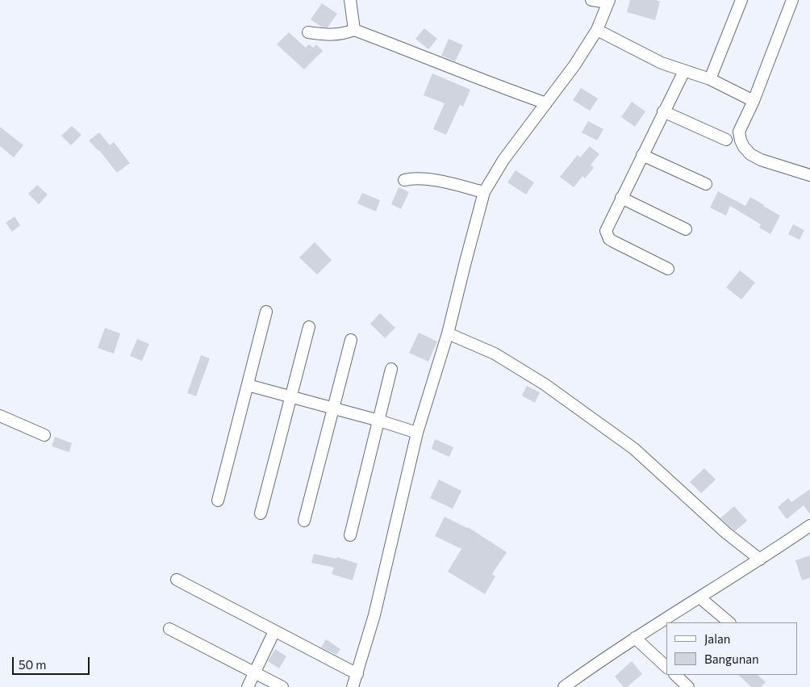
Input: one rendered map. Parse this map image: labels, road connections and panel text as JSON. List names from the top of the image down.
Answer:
{
  "legend": ["Jalan", "Bangunan"],
  "scale_bar": "50 m"
}
